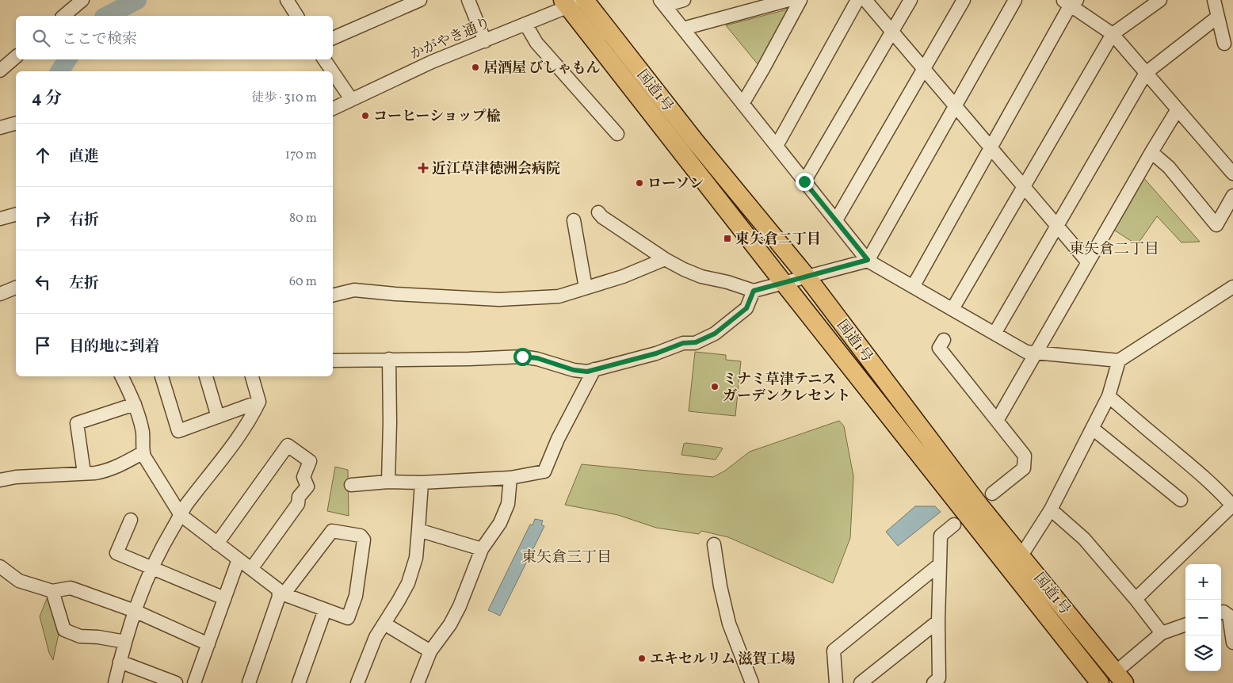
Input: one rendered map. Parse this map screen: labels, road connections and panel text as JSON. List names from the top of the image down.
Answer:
{
  "streets": {
    "highway": ["国道1号"],
    "street": ["かがやき通り"]
  },
  "crossings": [
    ["かがやき通り", "国道1号"]
  ],
  "districts": ["東矢倉二丁目", "東矢倉三丁目"],
  "places": {
    "other": [
      "居酒屋 びしゃもん",
      "コーヒーショップ楡",
      "ローソン",
      "ミナミ草津テニス ガーデンクレセント",
      "エキセルリム 滋賀工場"
    ],
    "health": ["近江草津徳洲会病院"],
    "transit": ["東矢倉二丁目"]
  },
  "page": {
    "search": "ここで検索",
    "heading": ["4 分", "徒歩 · 310 m"],
    "list": [
      ["直進", "170 m"],
      ["右折", "80 m"],
      ["左折", "60 m"],
      "目的地に到着"
    ],
    "map_buttons": ["+", "−"]
  }
}
